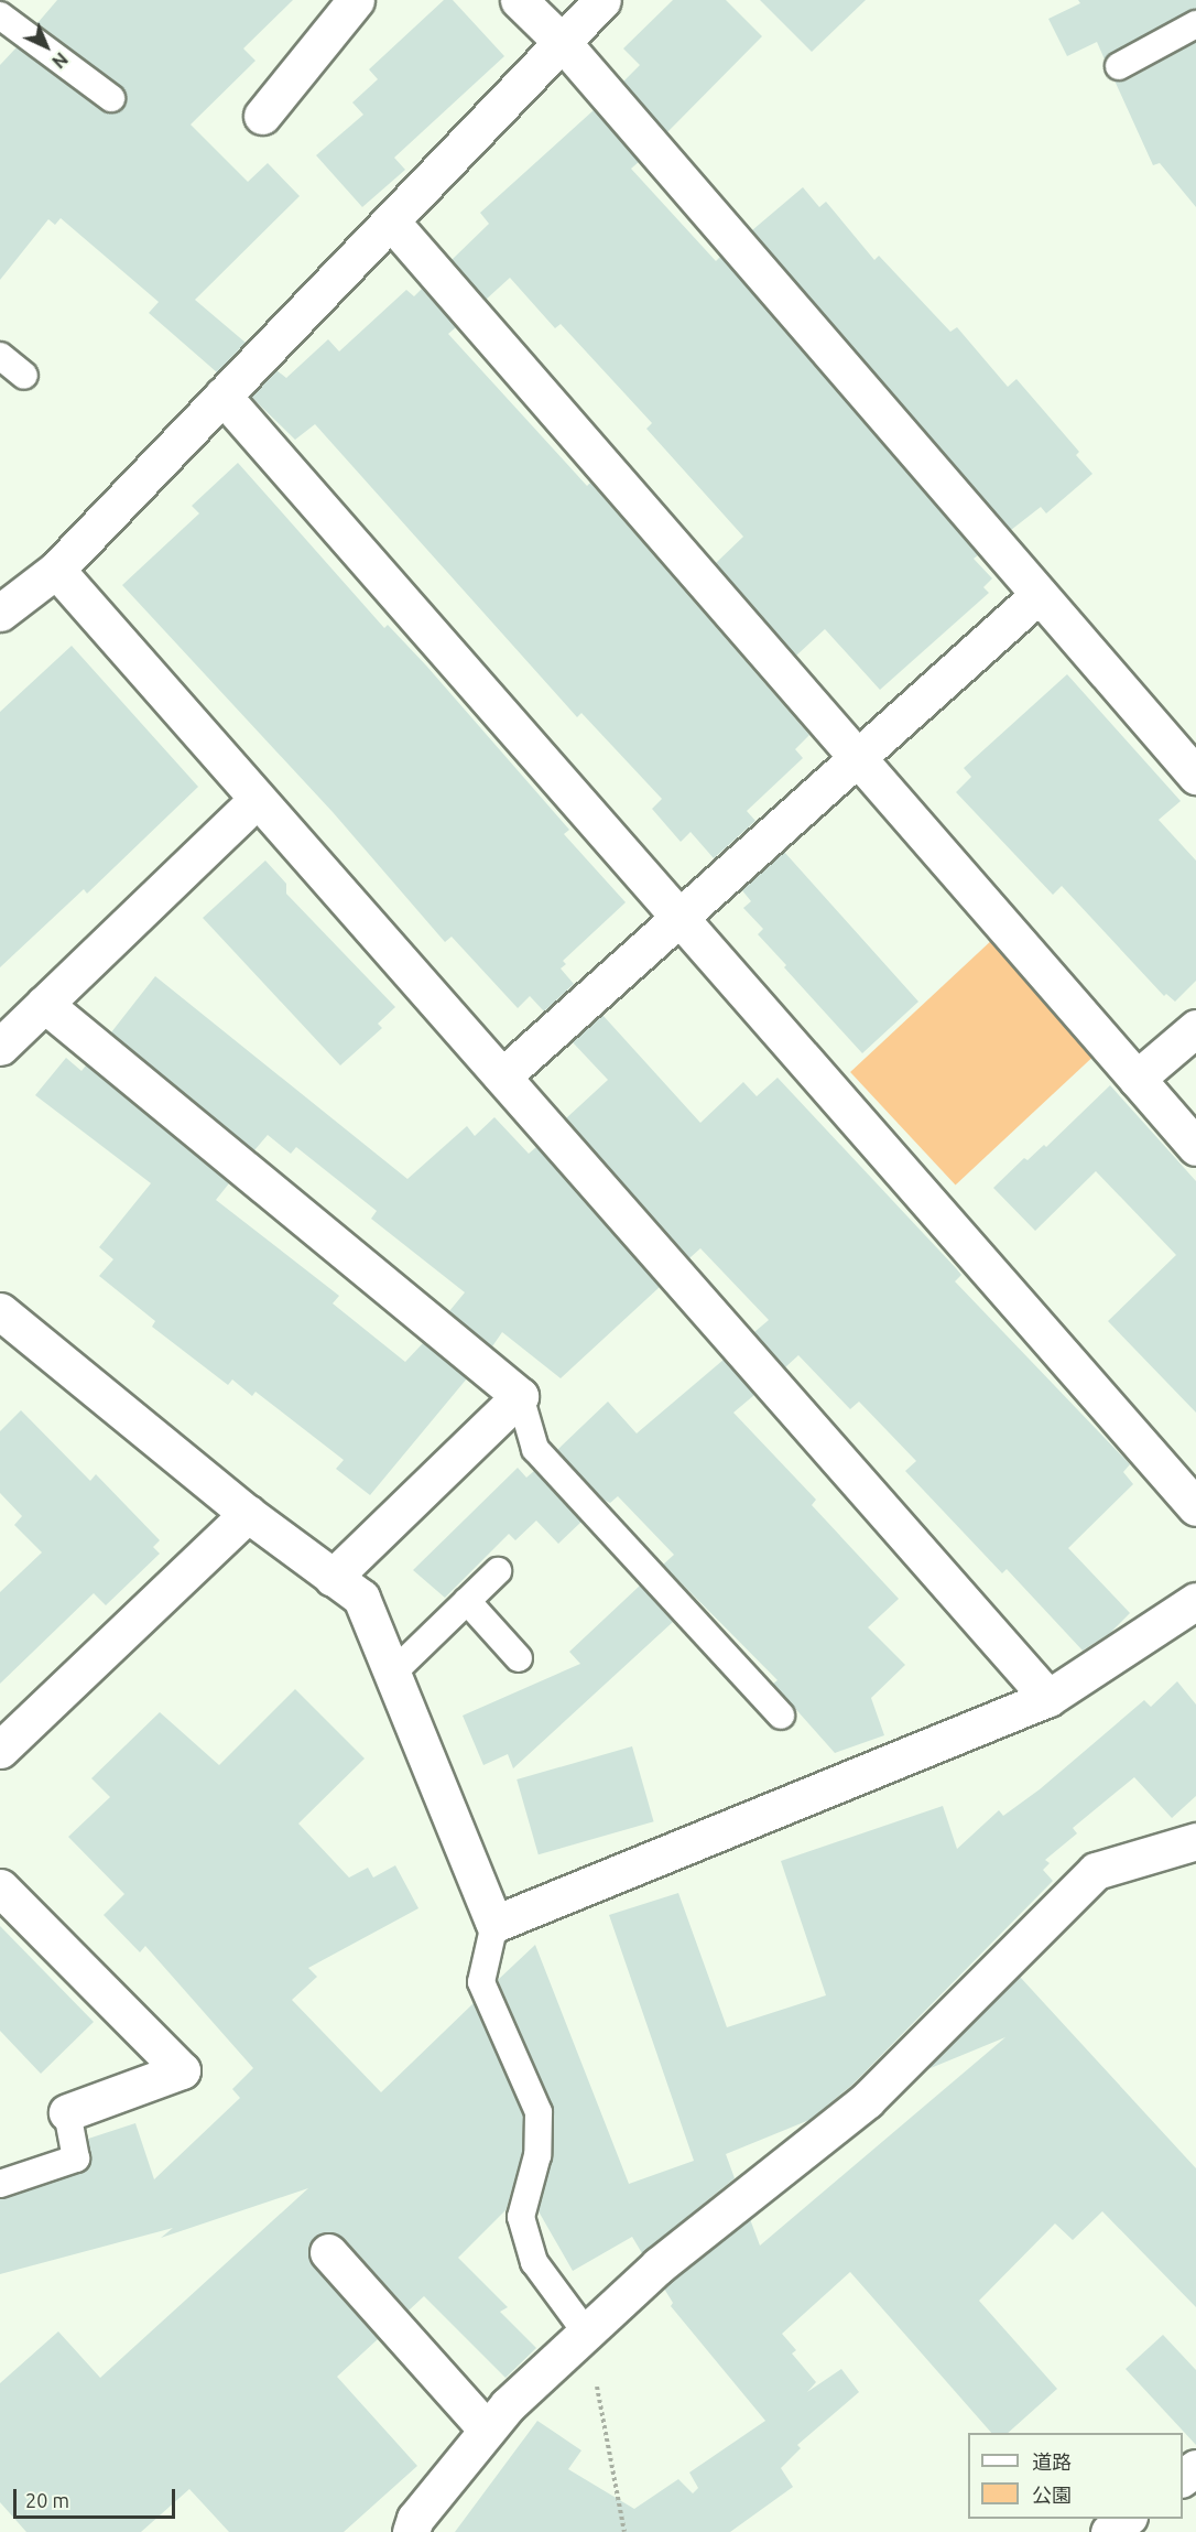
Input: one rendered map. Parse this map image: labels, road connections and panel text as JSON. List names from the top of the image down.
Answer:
{
  "legend": ["道路", "公園"],
  "scale_bar": "20 m",
  "north": "bottom right"
}
